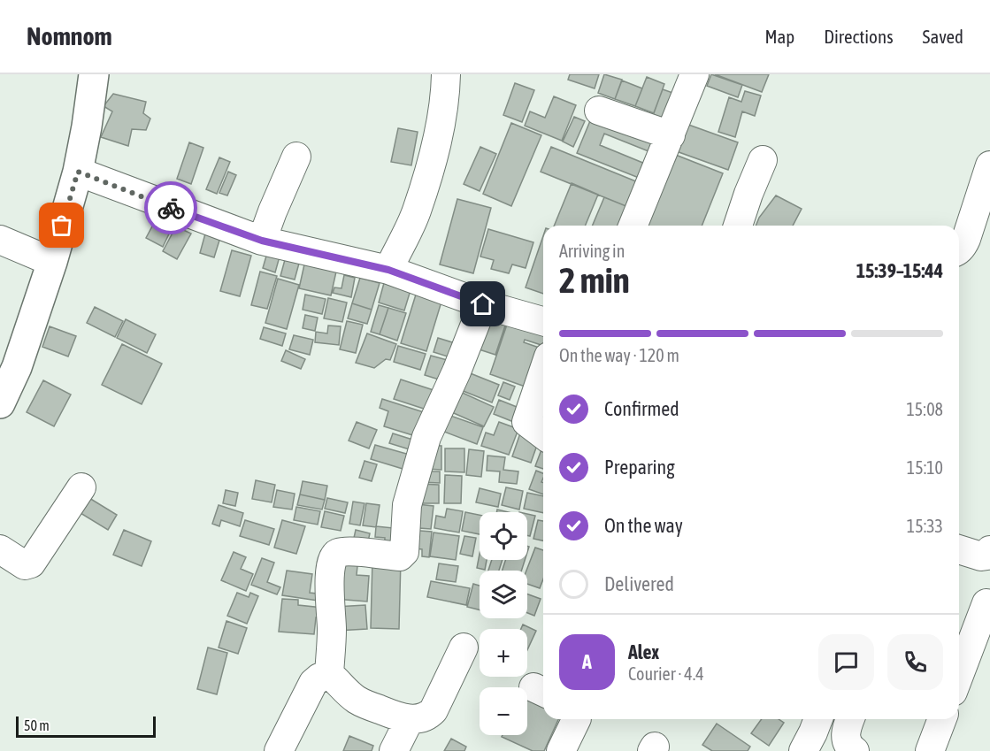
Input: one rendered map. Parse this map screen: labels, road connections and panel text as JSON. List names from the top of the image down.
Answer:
{
  "scale_bar": "50 m",
  "page": {
    "header": "Nomnom",
    "nav": ["Map", "Directions", "Saved"],
    "heading": ["2 min", "Arriving in", "15:39–15:44"],
    "panel": ["Alex", "Courier · 4.4"],
    "bar": "On the way · 120 m",
    "list": [
      ["Confirmed", "15:08"],
      ["Preparing", "15:10"],
      ["On the way", "15:33"],
      "Delivered"
    ],
    "map_buttons": ["+", "−"],
    "round": "A",
    "scale": "50 m"
  }
}
